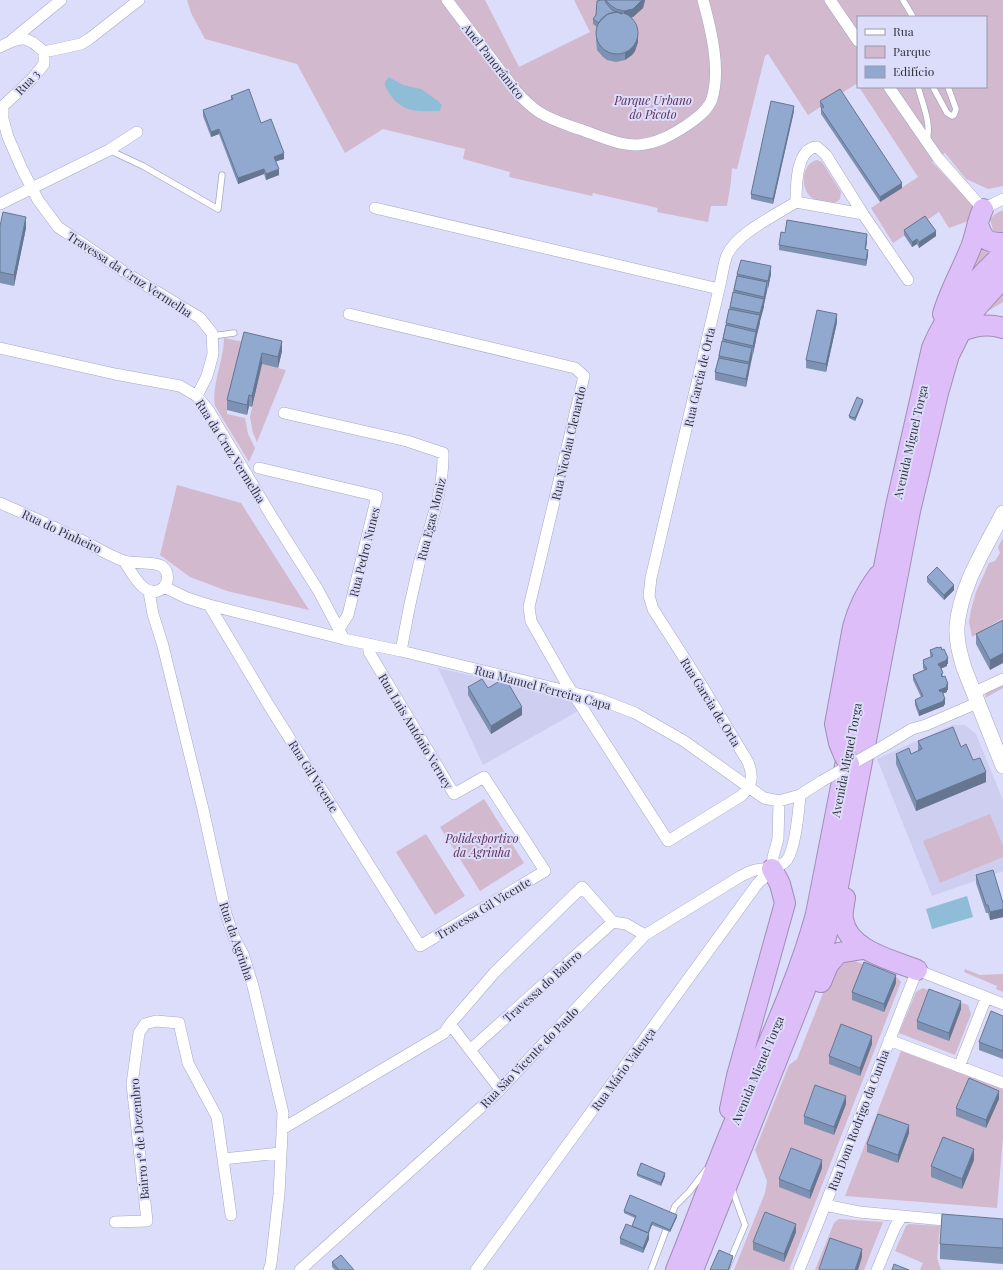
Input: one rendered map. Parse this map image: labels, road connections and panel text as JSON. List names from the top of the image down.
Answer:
{
  "streets": {
    "highway": ["Avenida Miguel Torga"],
    "street": [
      "Anel Panorâmico",
      "Rua 3",
      "Travessa da Cruz Vermelha",
      "Rua Garcia de Orta",
      "Rua Nicolau Clenardo",
      "Rua da Cruz Vermelha",
      "Rua Egas Moniz",
      "Rua do Pinheiro",
      "Rua Pedro Nunes",
      "Rua Manuel Ferreira Capa",
      "Rua Luis António Verney",
      "Rua Gil Vicente",
      "Travessa Gil Vicente",
      "Rua da Agrinha",
      "Travessa do Bairro",
      "Rua São Vicente do Paulo",
      "Rua Mário Valença",
      "Rua Dom Rodrigo da Cunha",
      "Bairro 1º de Dezembro"
    ]
  },
  "crossings": [
    ["Rua 3", "Travessa da Cruz Vermelha"],
    ["Rua Garcia de Orta", "Rua Manuel Ferreira Capa"],
    ["Rua Nicolau Clenardo", "Rua Manuel Ferreira Capa"],
    ["Rua da Cruz Vermelha", "Rua Pedro Nunes"],
    ["Rua da Cruz Vermelha", "Rua Manuel Ferreira Capa"],
    ["Rua Egas Moniz", "Rua Manuel Ferreira Capa"],
    ["Rua do Pinheiro", "Rua Manuel Ferreira Capa"],
    ["Rua do Pinheiro", "Rua da Agrinha"],
    ["Rua Manuel Ferreira Capa", "Rua Luis António Verney"],
    ["Rua Manuel Ferreira Capa", "Rua Gil Vicente"],
    ["Rua Manuel Ferreira Capa", "Rua da Agrinha"],
    ["Rua Luis António Verney", "Travessa Gil Vicente"],
    ["Rua Gil Vicente", "Travessa Gil Vicente"],
    ["Rua São Vicente do Paulo", "Rua Mário Valença"]
  ],
  "parks": ["Parque Urbano do Picoto", "Polidesportivo da Agrinha"],
  "legend": ["Rua", "Parque", "Edifício"]
}
